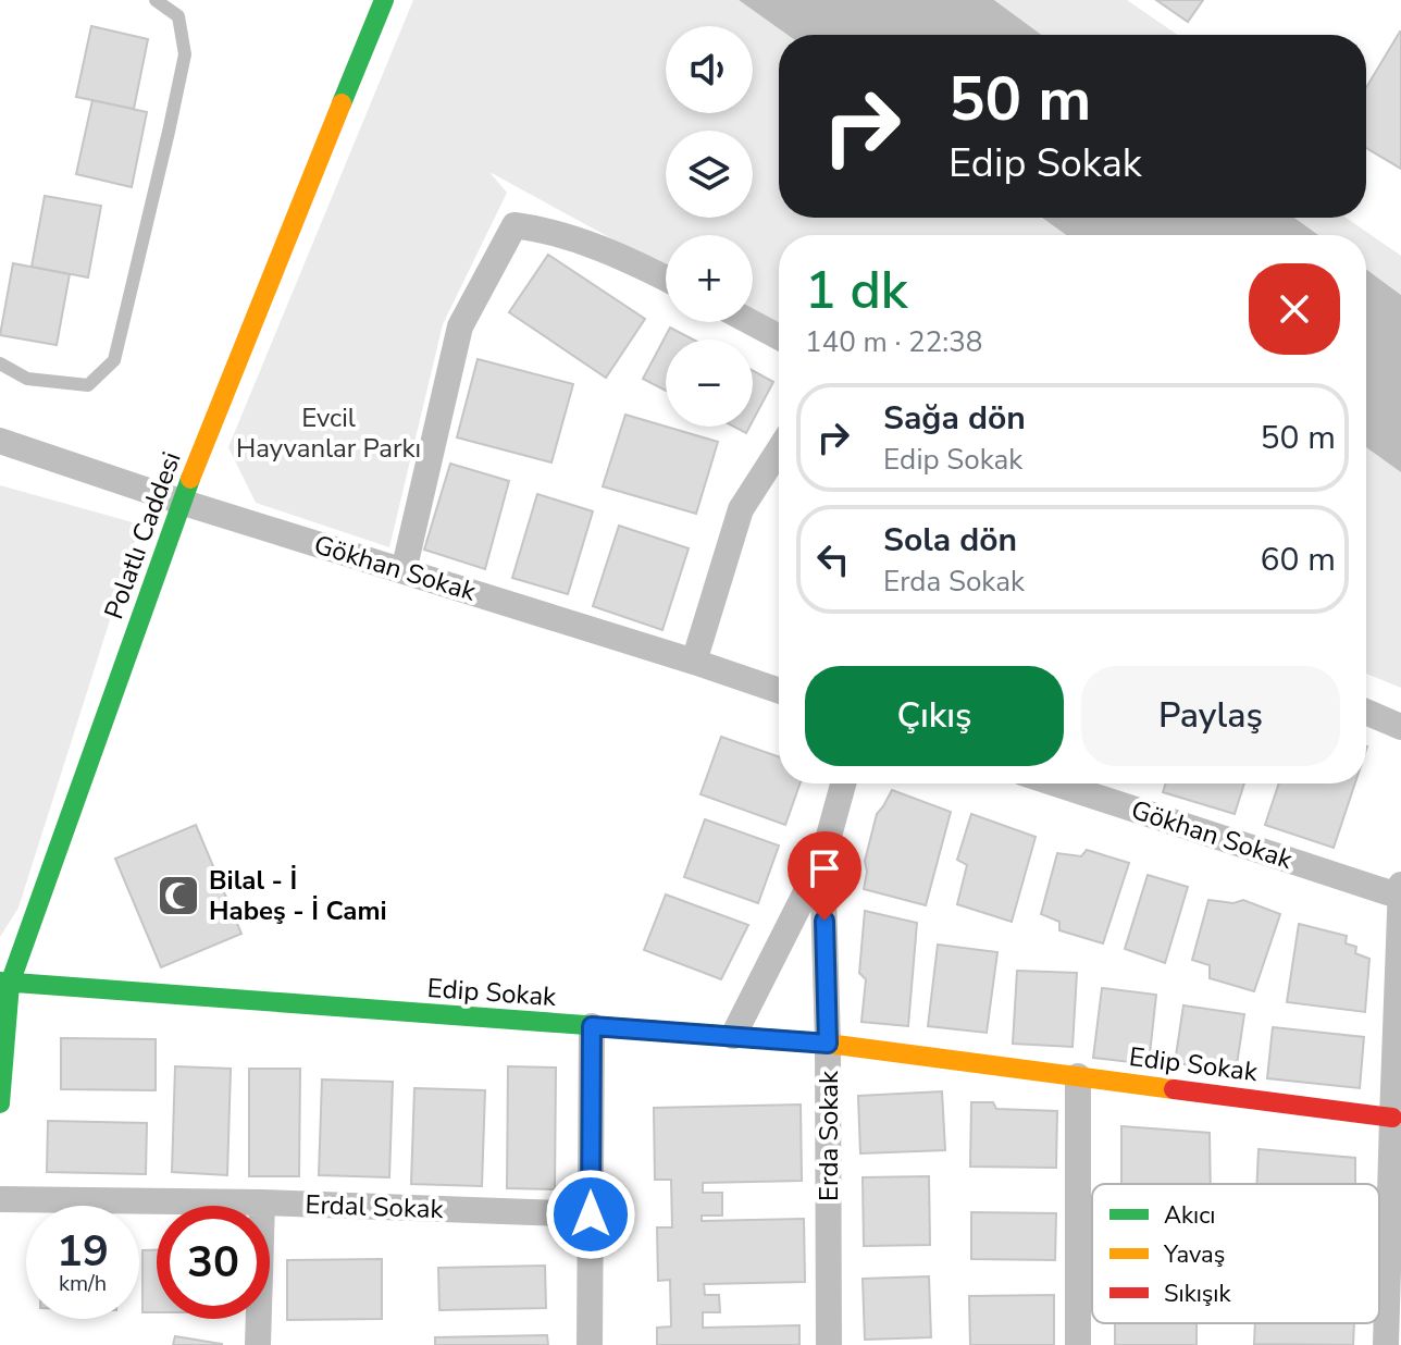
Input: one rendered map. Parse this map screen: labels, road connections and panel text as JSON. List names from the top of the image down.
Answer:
{
  "streets": {
    "street": [
      "Polatlı Caddesi",
      "Gökhan Sokak",
      "Edip Sokak",
      "Erda Sokak",
      "Erdal Sokak"
    ]
  },
  "crossings": [
    ["Polatlı Caddesi", "Gökhan Sokak"],
    ["Polatlı Caddesi", "Edip Sokak"],
    ["Edip Sokak", "Erda Sokak"]
  ],
  "parks": ["Evcil Hayvanlar Parkı"],
  "places": {
    "mosque": ["Bilal - İ Habeş - İ Cami"]
  },
  "legend": ["Akıcı", "Yavaş", "Sıkışık"],
  "page": {
    "map_buttons": ["+", "−"],
    "turn": ["50 m", "Edip Sokak"],
    "heading": ["1 dk", "140 m · 22:38"],
    "list": [
      {
        "name": "Sağa dön",
        "note": "Edip Sokak",
        "value": "50 m"
      },
      {
        "name": "Sola dön",
        "note": "Erda Sokak",
        "value": "60 m"
      }
    ],
    "buttons": ["Çıkış", "Paylaş"],
    "speed": "19 km/h",
    "limit": "30"
  }
}
